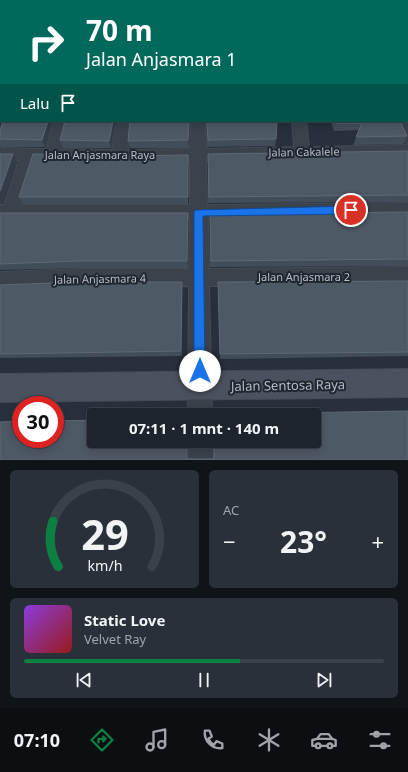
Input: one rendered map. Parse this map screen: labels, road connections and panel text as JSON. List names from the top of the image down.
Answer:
{
  "streets": {
    "main road": ["Jalan Sentosa Raya"],
    "street": [
      "Jalan Cakalele",
      "Jalan Anjasmara Raya",
      "Jalan Anjasmara 2",
      "Jalan Anjasmara 4"
    ]
  },
  "crossings": [
    ["Jalan Cakalele", "Jalan Anjasmara Raya"],
    ["Jalan Anjasmara 2", "Jalan Anjasmara 4"]
  ],
  "page": {
    "turn": ["70 m", "Jalan Anjasmara 1"],
    "then": "Lalu",
    "limit": "30",
    "trip": "07:11 · 1 mnt · 140 m",
    "tile": "AC",
    "heat": ["−", "23°", "+"],
    "song": ["Static Love", "Velvet Ray"],
    "tabs": "07:10",
    "gauge": ["29", "km/h"]
  }
}
